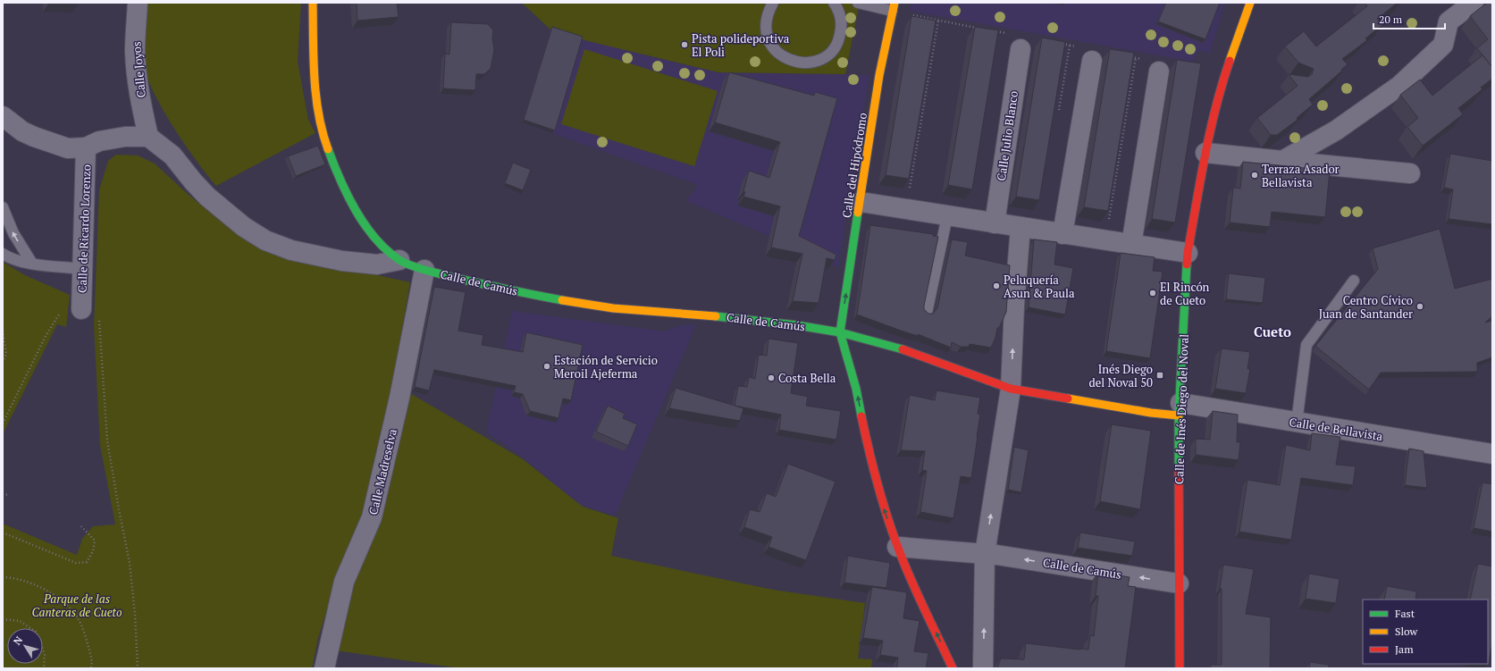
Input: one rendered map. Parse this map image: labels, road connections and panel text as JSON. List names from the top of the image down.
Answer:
{
  "streets": {
    "street": [
      "Calle Joyos",
      "Calle Julio Blanco",
      "Calle del Hipódromo",
      "Calle de Ricardo Lorenzo",
      "Calle de Camús",
      "Calle de Inés Diego del Noval",
      "Calle de Bellavista",
      "Calle Madreselva"
    ]
  },
  "crossings": [
    ["Calle Joyos", "Calle de Ricardo Lorenzo"],
    ["Calle del Hipódromo", "Calle de Camús"],
    ["Calle de Camús", "Calle de Inés Diego del Noval"],
    ["Calle de Camús", "Calle de Bellavista"],
    ["Calle de Camús", "Calle Madreselva"],
    ["Calle de Inés Diego del Noval", "Calle de Bellavista"]
  ],
  "one_way": ["Calle del Hipódromo"],
  "districts": ["Cueto"],
  "parks": ["Parque de las Canteras de Cueto"],
  "places": {
    "other": [
      "Pista polideportiva El Poli",
      "Terraza Asador Bellavista",
      "Peluquería Asun & Paula",
      "El Rincón de Cueto",
      "Centro Cívico Juan de Santander",
      "Estación de Servicio Meroil Ajeferma",
      "Costa Bella"
    ],
    "transit": ["Inés Diego del Noval 50"]
  },
  "legend": ["Fast", "Slow", "Jam"],
  "scale_bar": "20 m",
  "north": "top left"
}
